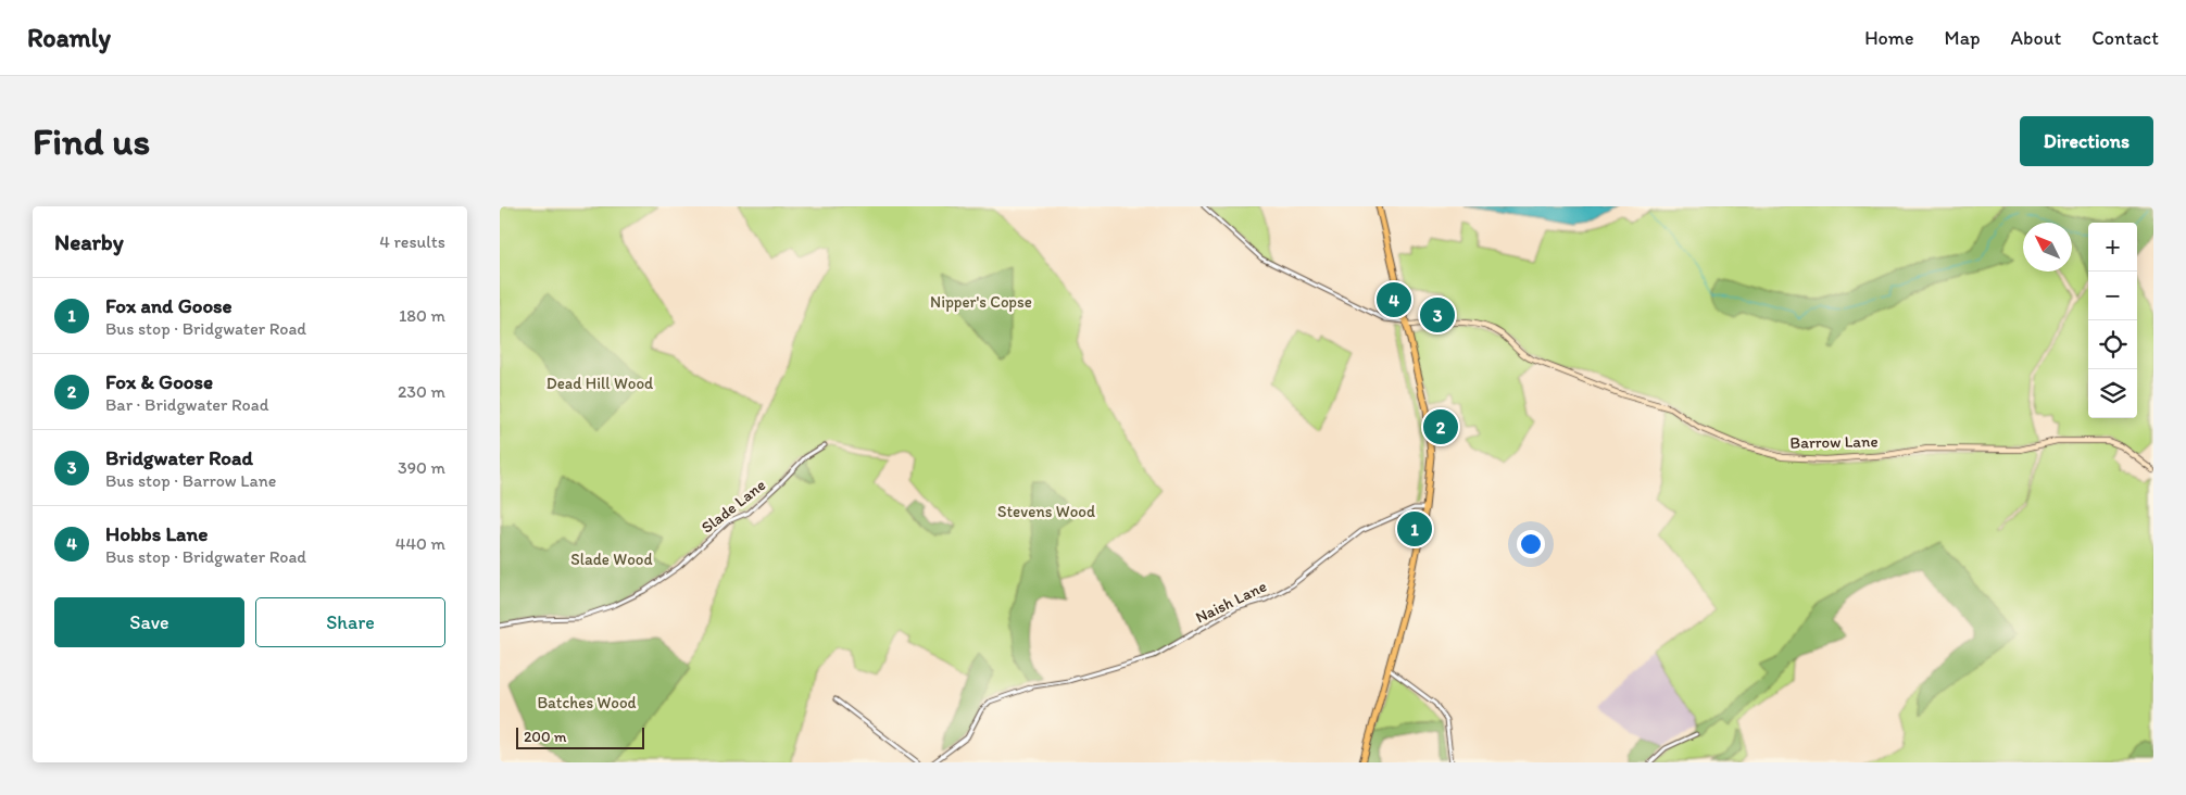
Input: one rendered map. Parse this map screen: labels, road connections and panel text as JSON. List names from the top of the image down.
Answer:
{
  "streets": {
    "main road": ["Barrow Lane"],
    "street": ["Slade Lane", "Naish Lane"]
  },
  "parks": [
    "Nipper's Copse",
    "Dead Hill Wood",
    "Stevens Wood",
    "Slade Wood",
    "Batches Wood"
  ],
  "scale_bar": "200 m",
  "north": "top left",
  "page": {
    "header": "Roamly",
    "nav": [
      "Home",
      "Map",
      "About",
      "Contact"
    ],
    "buttons": [
      "Directions",
      ["Save", "Share"]
    ],
    "title": "Find us",
    "heading": ["Nearby", "4 results"],
    "map_buttons": ["+", "−"],
    "list": [
      {
        "mark": "1",
        "name": "Fox and Goose",
        "note": "Bus stop · Bridgwater Road",
        "value": "180 m"
      },
      {
        "mark": "2",
        "name": "Fox & Goose",
        "note": "Bar · Bridgwater Road",
        "value": "230 m"
      },
      {
        "mark": "3",
        "name": "Bridgwater Road",
        "note": "Bus stop · Barrow Lane",
        "value": "390 m"
      },
      {
        "mark": "4",
        "name": "Hobbs Lane",
        "note": "Bus stop · Bridgwater Road",
        "value": "440 m"
      }
    ],
    "pins": [
      "4",
      "3",
      "2",
      "1"
    ],
    "scale": "200 m"
  }
}
